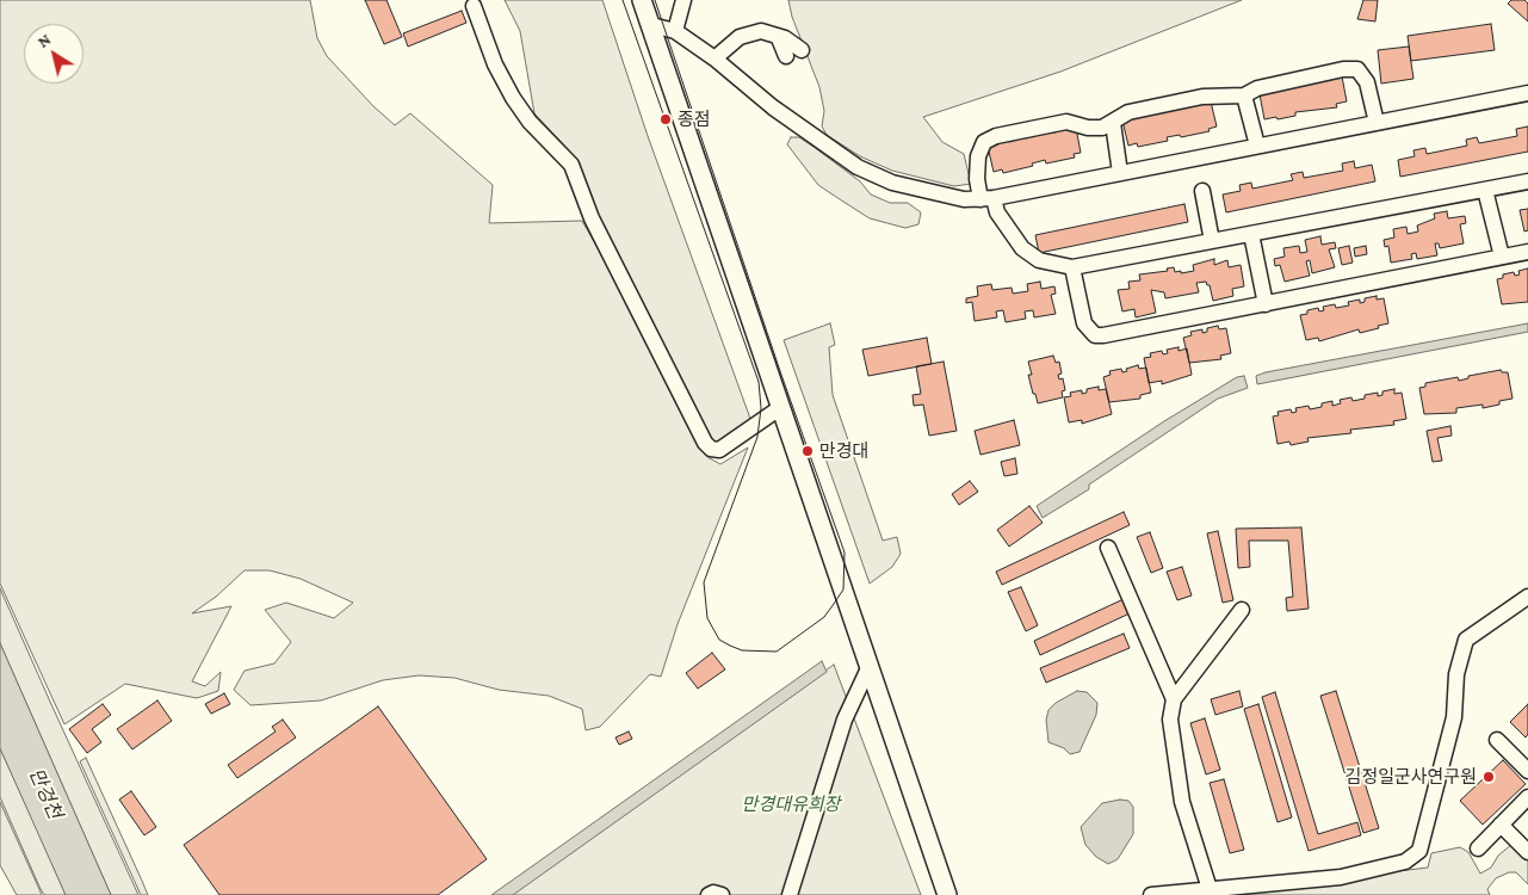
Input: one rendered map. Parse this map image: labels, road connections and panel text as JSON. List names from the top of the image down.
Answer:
{
  "water": ["만겅천"],
  "parks": ["만경대유희장"],
  "places": ["종점", "만경대", "김정일군사연구원"],
  "north": "top left"
}
